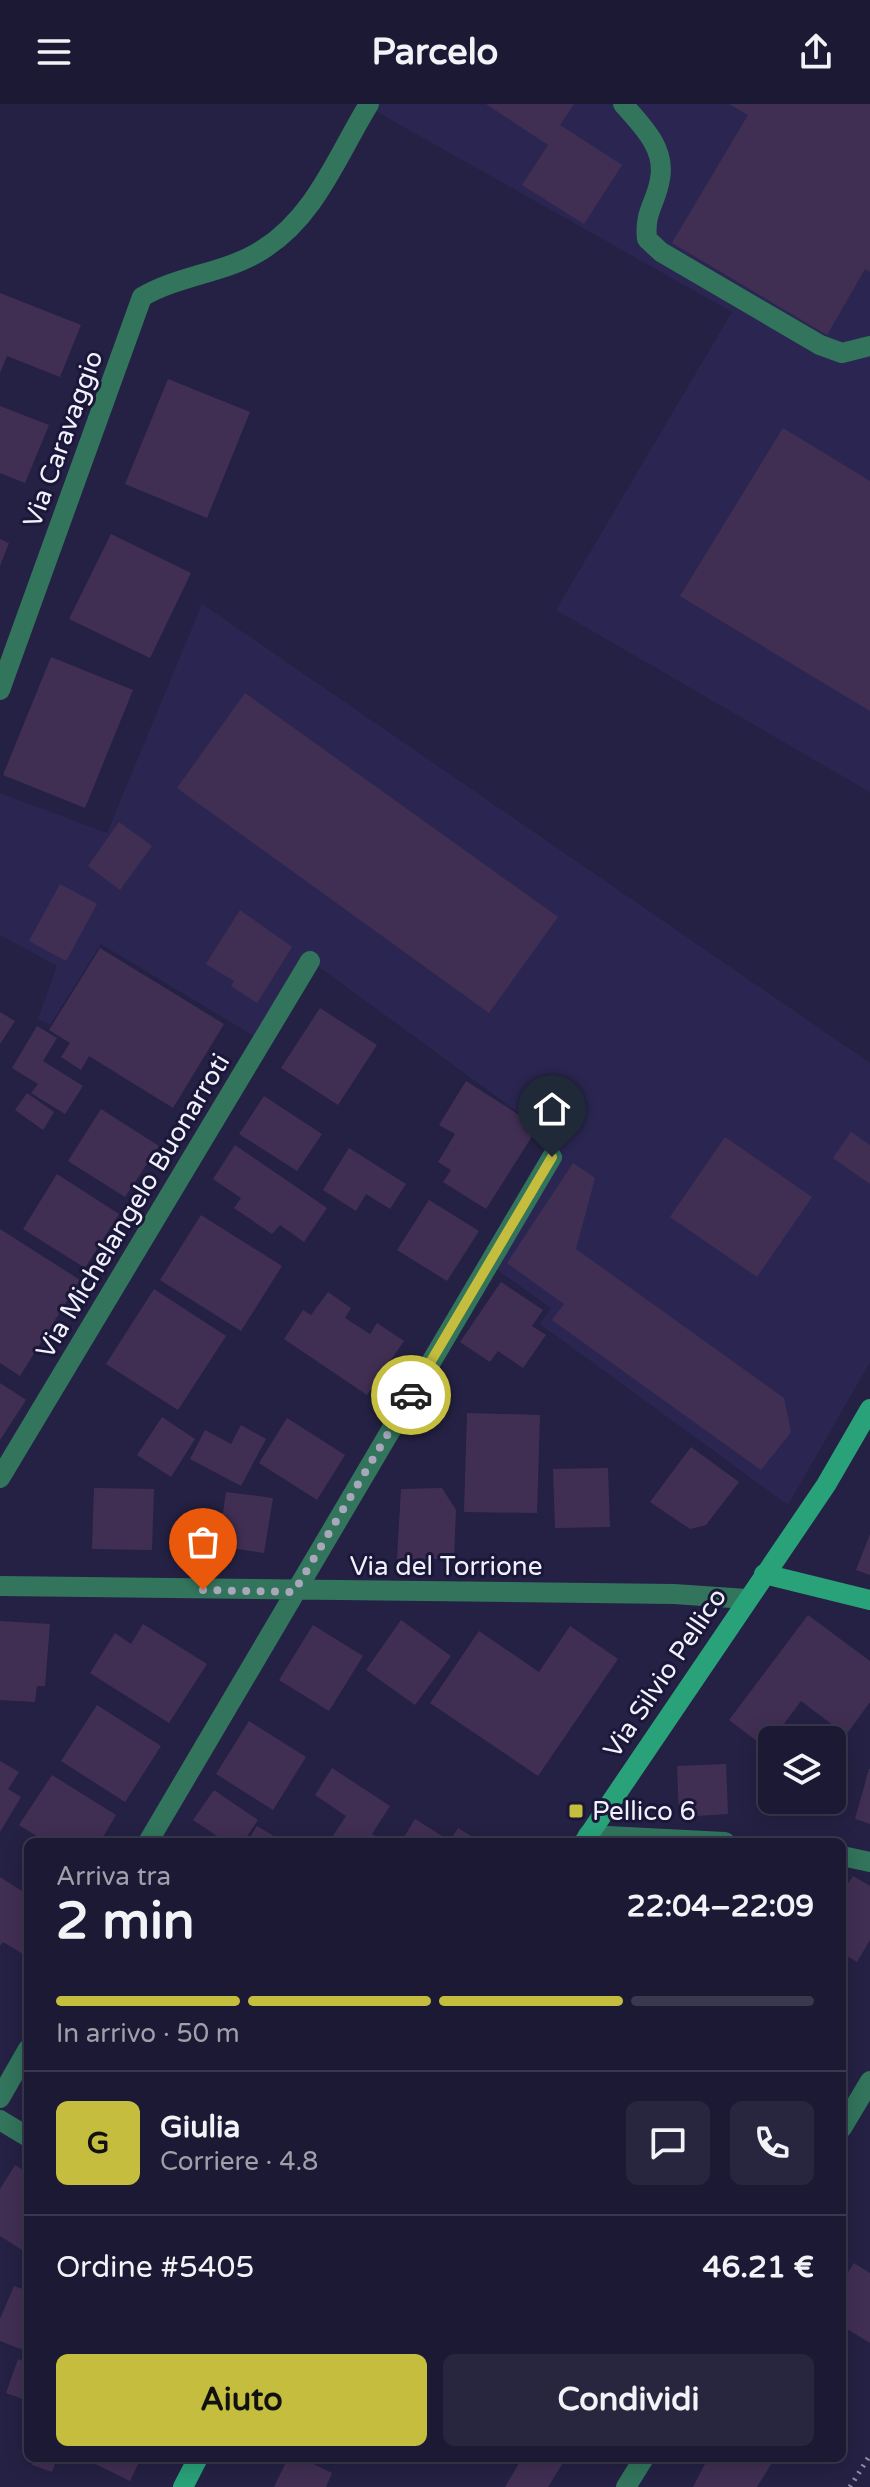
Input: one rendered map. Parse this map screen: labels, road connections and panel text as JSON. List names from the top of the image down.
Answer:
{
  "streets": {
    "main road": ["Via Silvio Pellico"],
    "street": ["Via Caravaggio", "Via Michelangelo Buonarroti", "Via del Torrione"]
  },
  "crossings": [
    ["Via del Torrione", "Via Silvio Pellico"]
  ],
  "places": {
    "transit": ["Pellico 6"]
  },
  "page": {
    "header": "Parcelo",
    "heading": ["2 min", "Arriva tra", "22:04–22:09"],
    "panel": [
      "Giulia",
      "Corriere · 4.8",
      "Ordine #5405",
      "46.21 €"
    ],
    "bar": "In arrivo · 50 m",
    "round": "G",
    "buttons": ["Aiuto", "Condividi"]
  }
}
